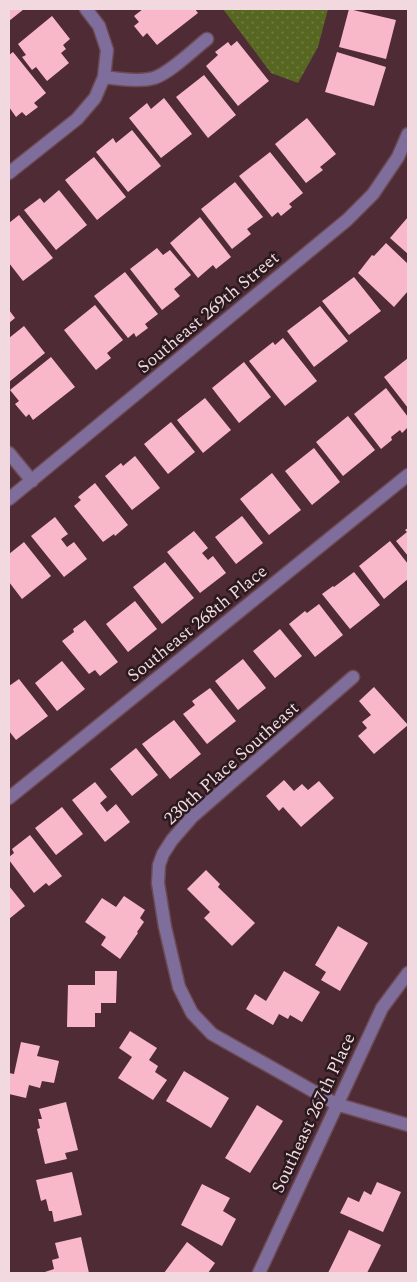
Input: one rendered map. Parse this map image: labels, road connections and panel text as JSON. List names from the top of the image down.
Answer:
{
  "streets": {
    "street": [
      "Southeast 269th Street",
      "Southeast 268th Place",
      "230th Place Southeast",
      "Southeast 267th Place"
    ]
  },
  "crossings": [
    ["230th Place Southeast", "Southeast 267th Place"]
  ]
}
